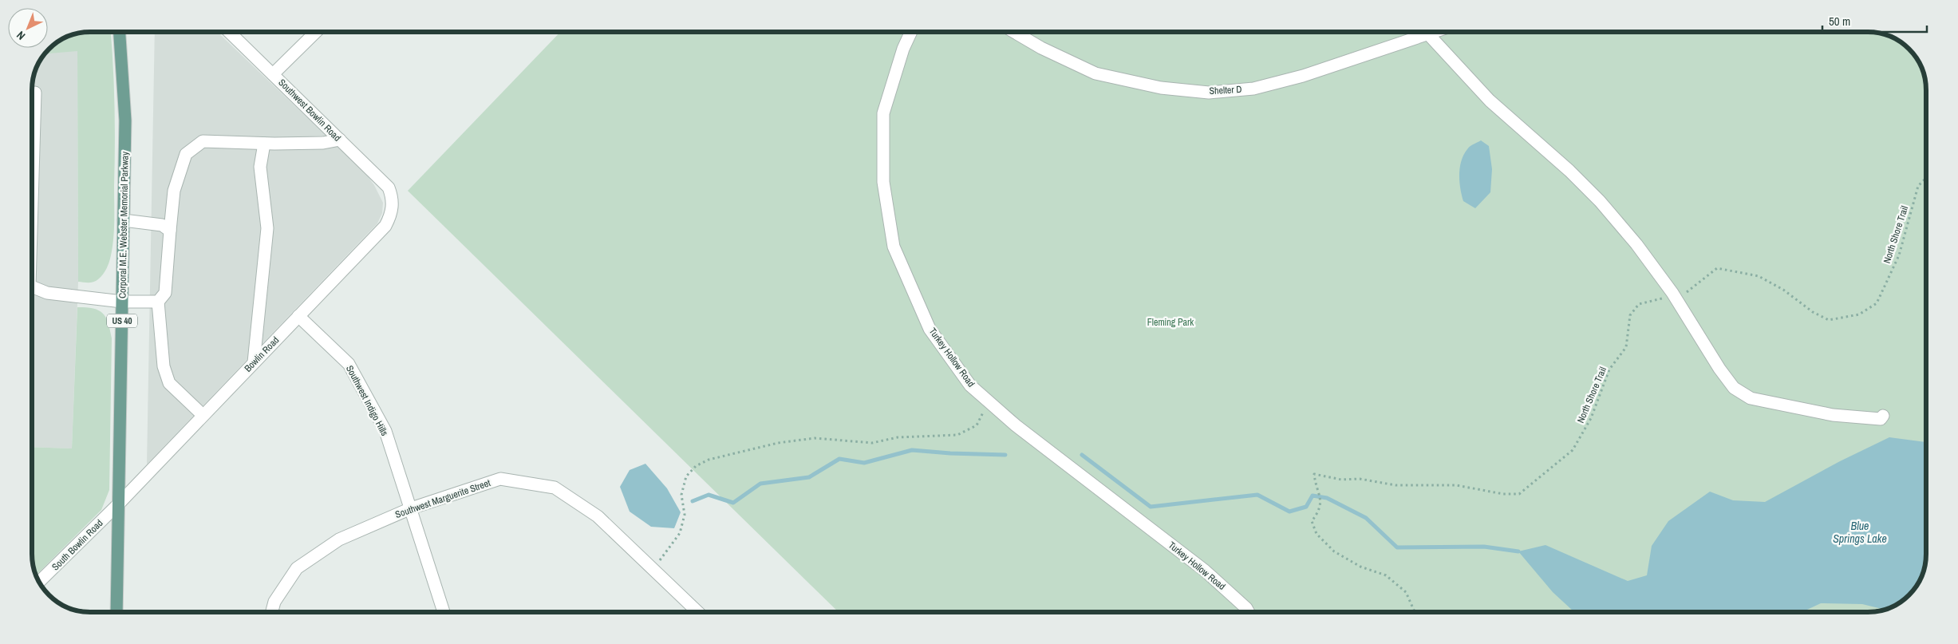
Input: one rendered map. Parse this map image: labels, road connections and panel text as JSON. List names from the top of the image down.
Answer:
{
  "streets": {
    "main road": ["Corporal M.E. Webster Memorial Parkway", "US 40"],
    "street": [
      "Shelter D",
      "Southwest Bowlin Road",
      "Bowlin Road",
      "Turkey Hollow Road",
      "Southwest Indigo Hills",
      "Southwest Marguerite Street",
      "South Bowlin Road"
    ],
    "path": ["North Shore Trail"]
  },
  "crossings": [
    ["Southwest Bowlin Road", "Bowlin Road"],
    ["Corporal M.E. Webster Memorial Parkway", "Bowlin Road"],
    ["Corporal M.E. Webster Memorial Parkway", "South Bowlin Road"],
    ["Bowlin Road", "Southwest Indigo Hills"],
    ["Bowlin Road", "South Bowlin Road"],
    ["Southwest Indigo Hills", "Southwest Marguerite Street"]
  ],
  "water": ["Blue Springs Lake"],
  "parks": ["Fleming Park"],
  "scale_bar": "50 m",
  "north": "bottom left"
}
